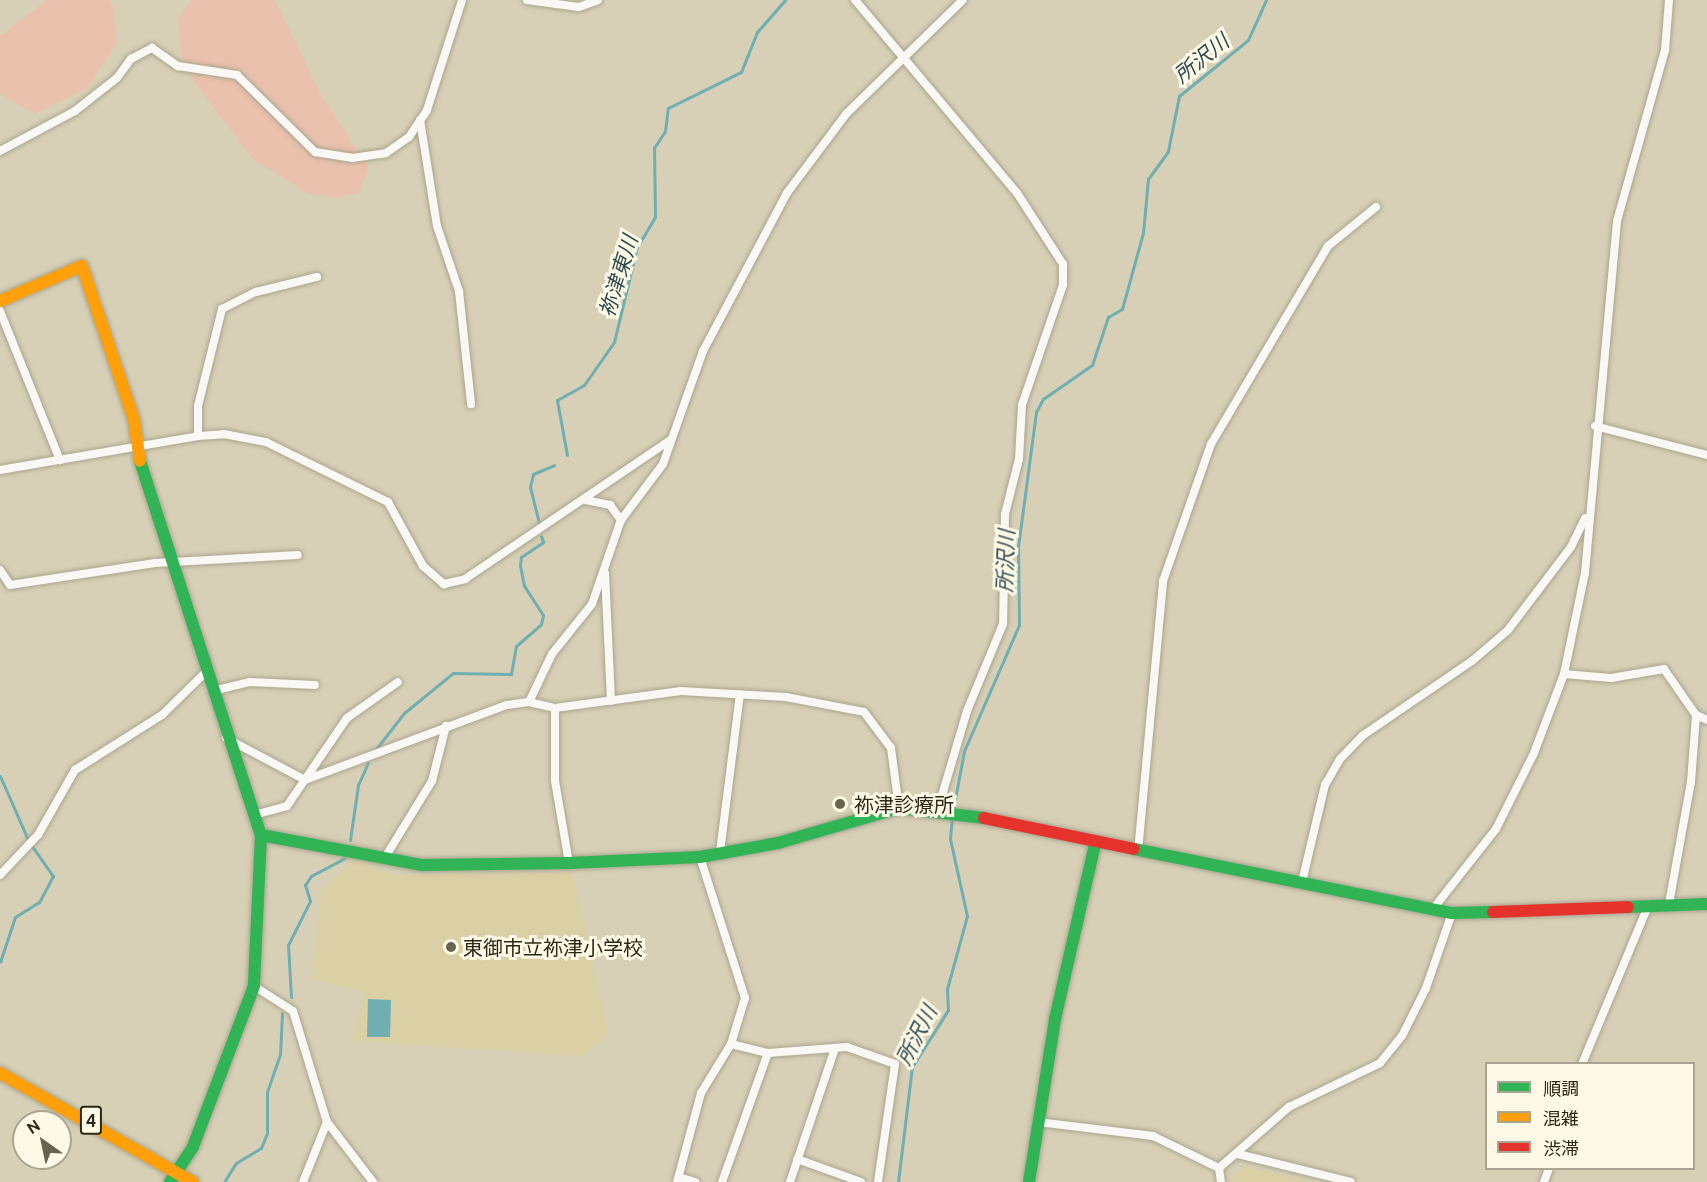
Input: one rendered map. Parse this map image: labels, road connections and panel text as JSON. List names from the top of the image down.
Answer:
{
  "streets": {
    "street": ["4"]
  },
  "water": ["所沢川", "祢津東川"],
  "places": ["祢津診療所", "東御市立祢津小学校"],
  "legend": ["順調", "混雑", "渋滞"],
  "north": "top left"
}
